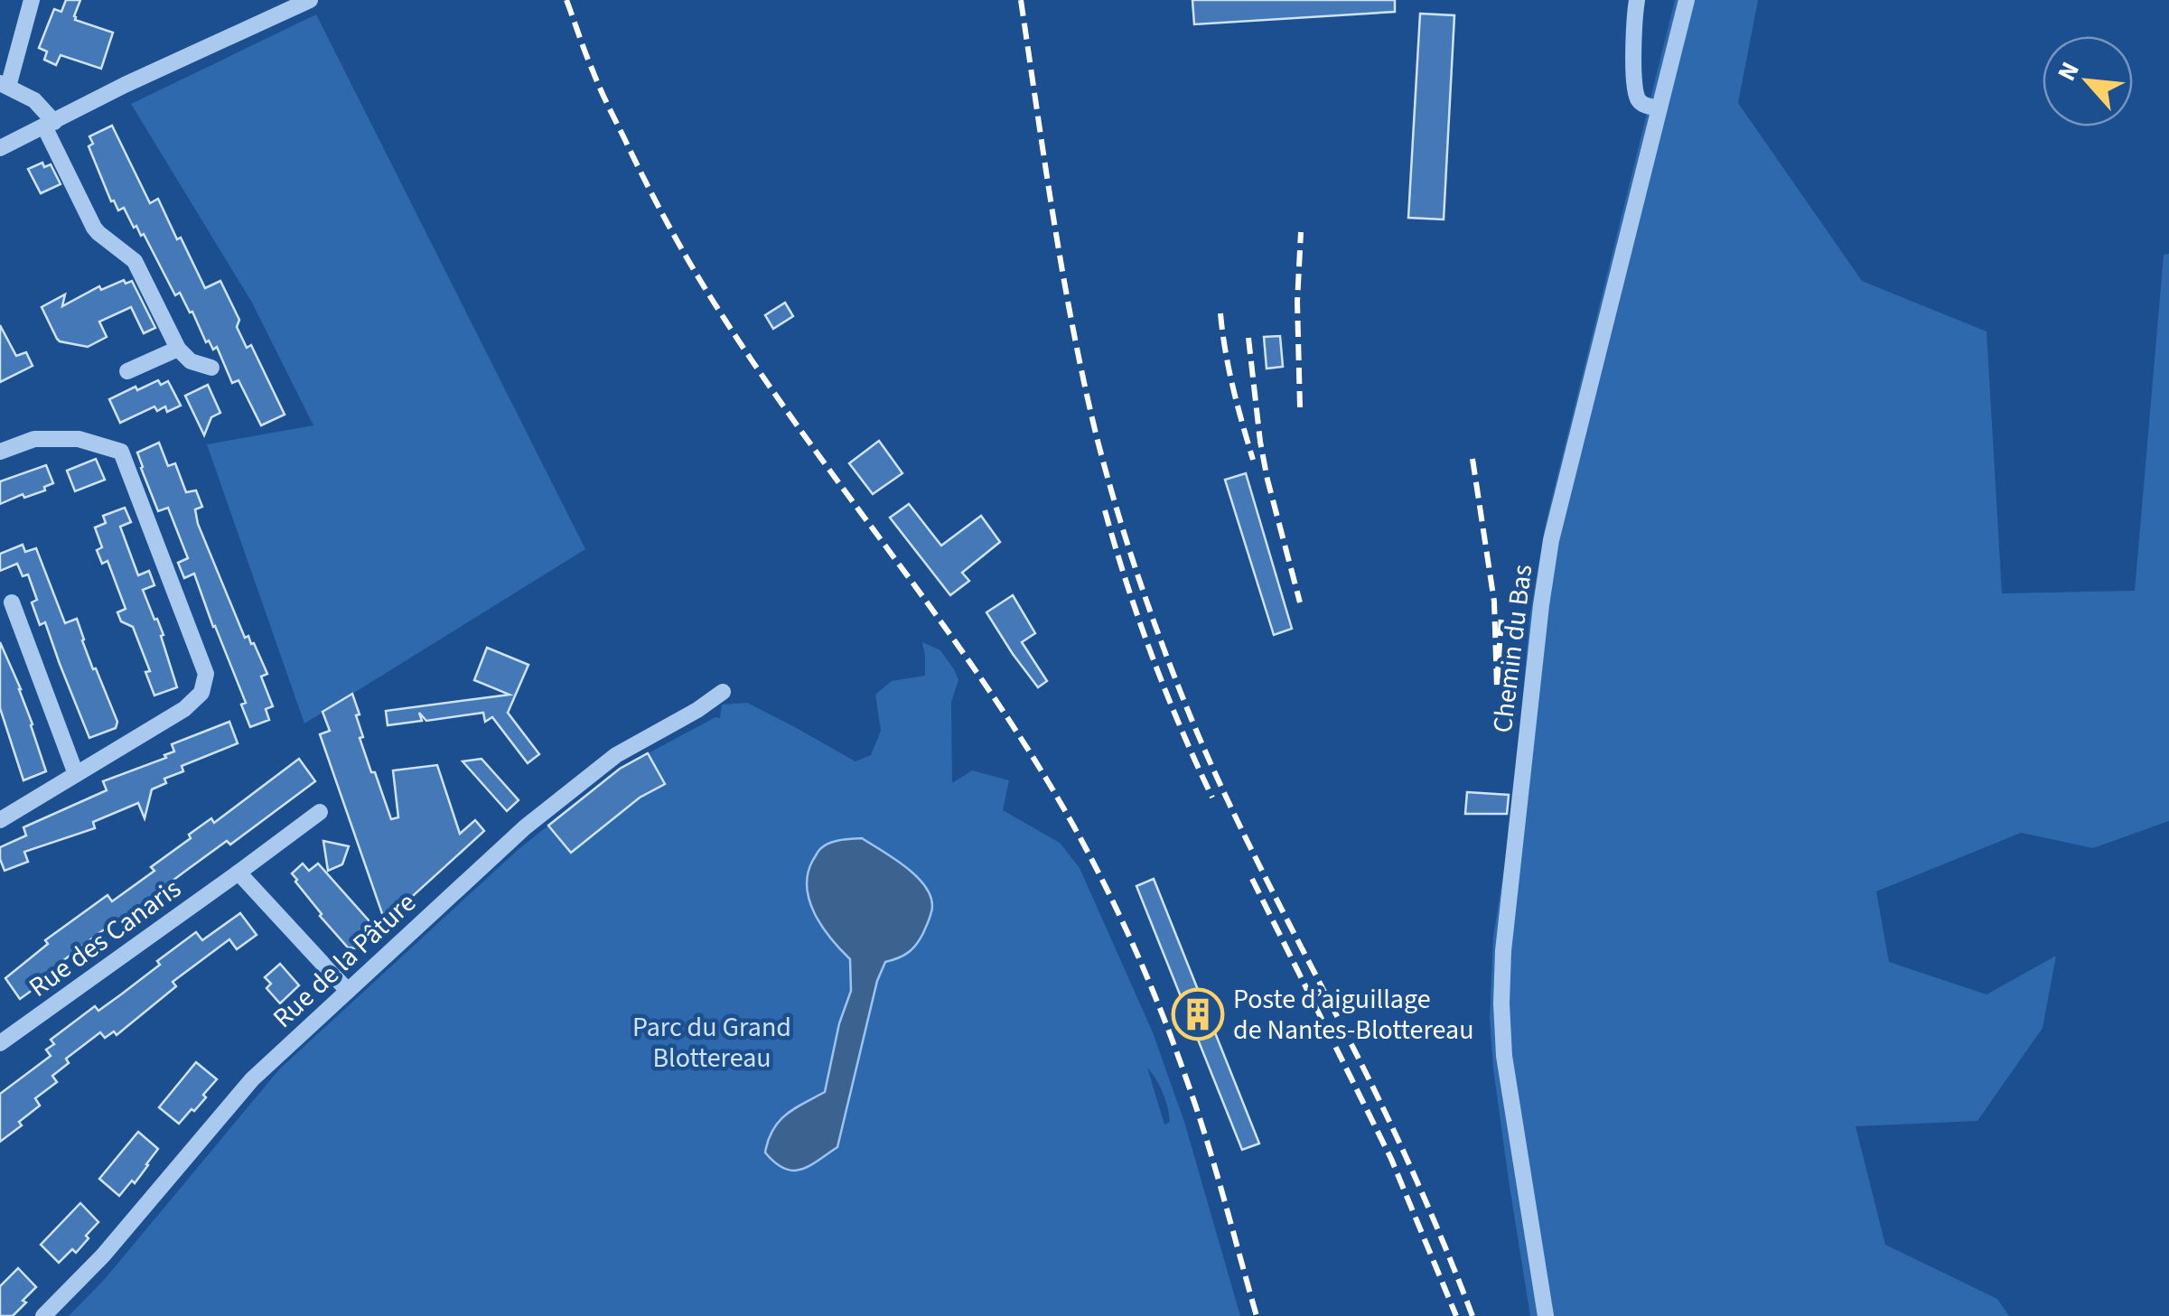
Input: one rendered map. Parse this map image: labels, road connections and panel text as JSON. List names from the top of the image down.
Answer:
{
  "streets": {
    "street": ["Chemin du Bas", "Rue des Canaris", "Rue de la Pâture"]
  },
  "parks": ["Parc du Grand Blottereau"],
  "places": {
    "building": ["Poste d’aiguillage de Nantes-Blottereau"]
  },
  "north": "top left"
}
